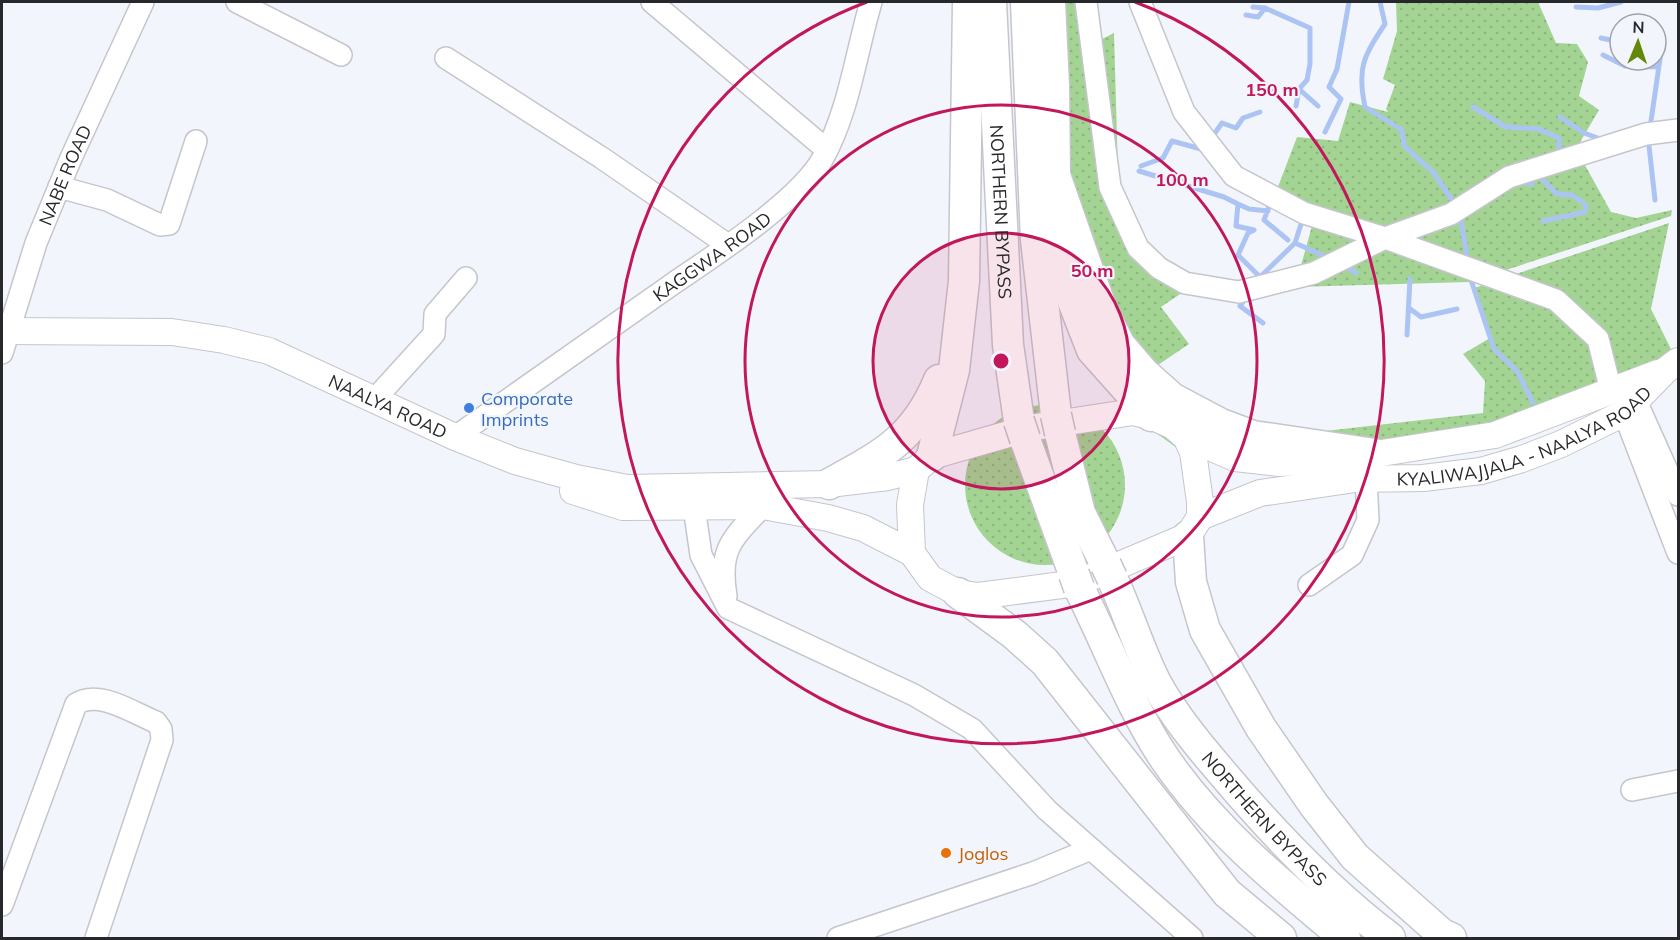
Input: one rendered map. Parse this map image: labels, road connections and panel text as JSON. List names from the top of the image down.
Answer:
{
  "streets": {
    "highway": ["NORTHERN BYPASS"],
    "main road": ["NAALYA ROAD", "KYALIWAJJALA - NAALYA ROAD"],
    "street": ["NABE ROAD", "KAGGWA ROAD"]
  },
  "crossings": [
    ["NABE ROAD", "NAALYA ROAD"],
    ["KAGGWA ROAD", "NAALYA ROAD"]
  ],
  "places": ["Comporate Imprints", "Joglos"],
  "north": "top",
  "rings": ["150 m", "100 m", "50 m"]
}
